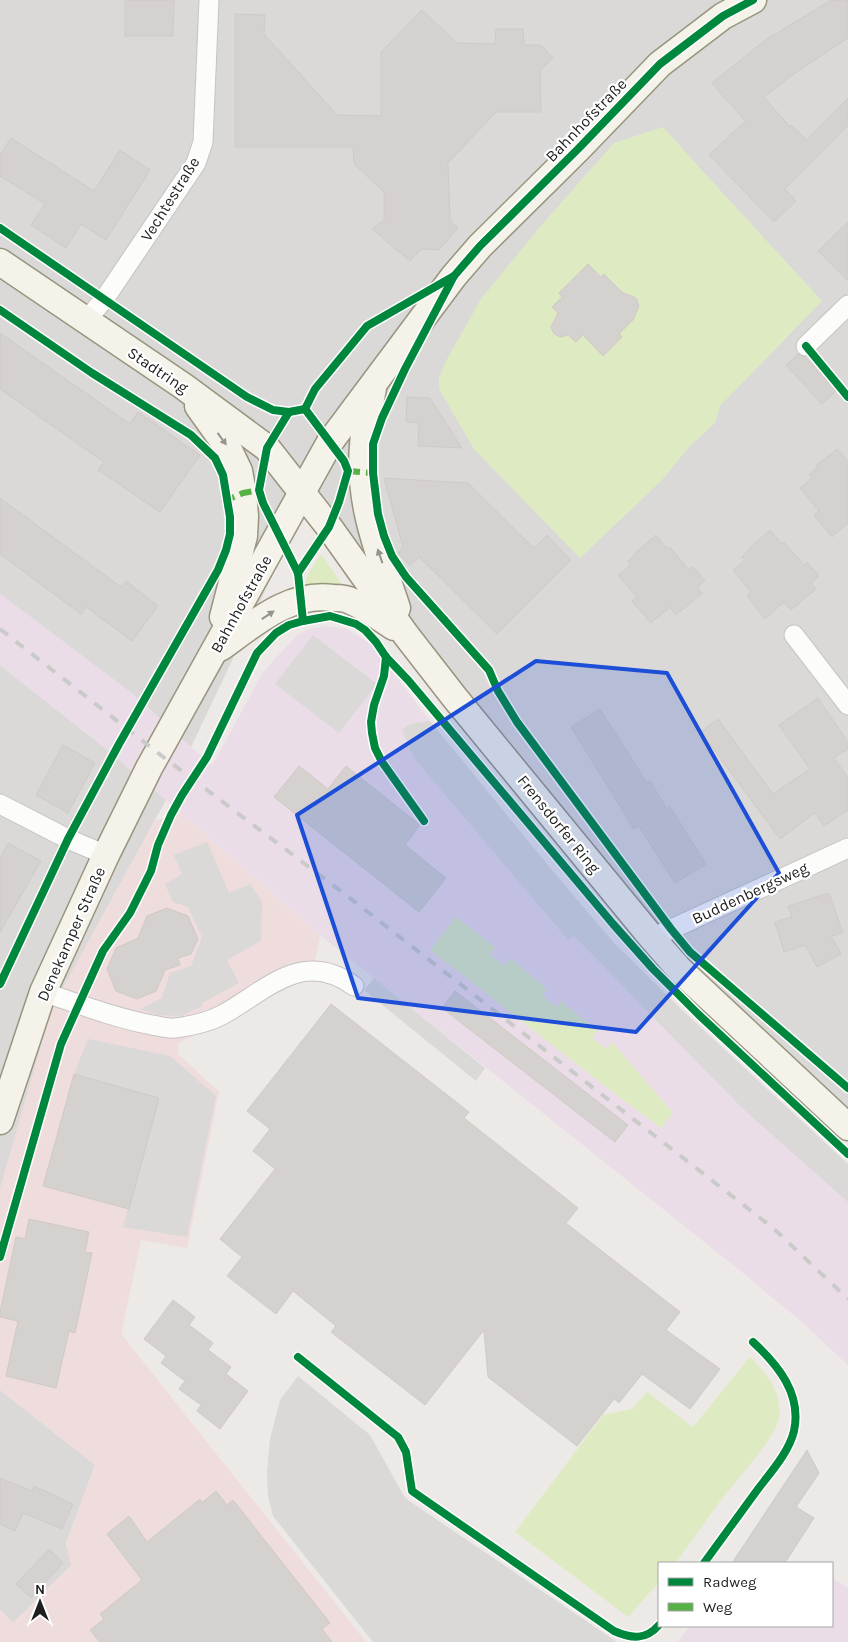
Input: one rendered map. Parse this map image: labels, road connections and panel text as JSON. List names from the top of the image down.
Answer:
{
  "streets": {
    "street": [
      "Bahnhofstraße",
      "Vechtestraße",
      "Stadtring",
      "Frensdorfer Ring",
      "Buddenbergsweg",
      "Denekamper Straße"
    ]
  },
  "crossings": [
    ["Bahnhofstraße", "Stadtring"],
    ["Bahnhofstraße", "Frensdorfer Ring"],
    ["Bahnhofstraße", "Denekamper Straße"],
    ["Vechtestraße", "Stadtring"],
    ["Stadtring", "Frensdorfer Ring"],
    ["Frensdorfer Ring", "Buddenbergsweg"]
  ],
  "legend": ["Radweg", "Weg"],
  "north": "top"
}
